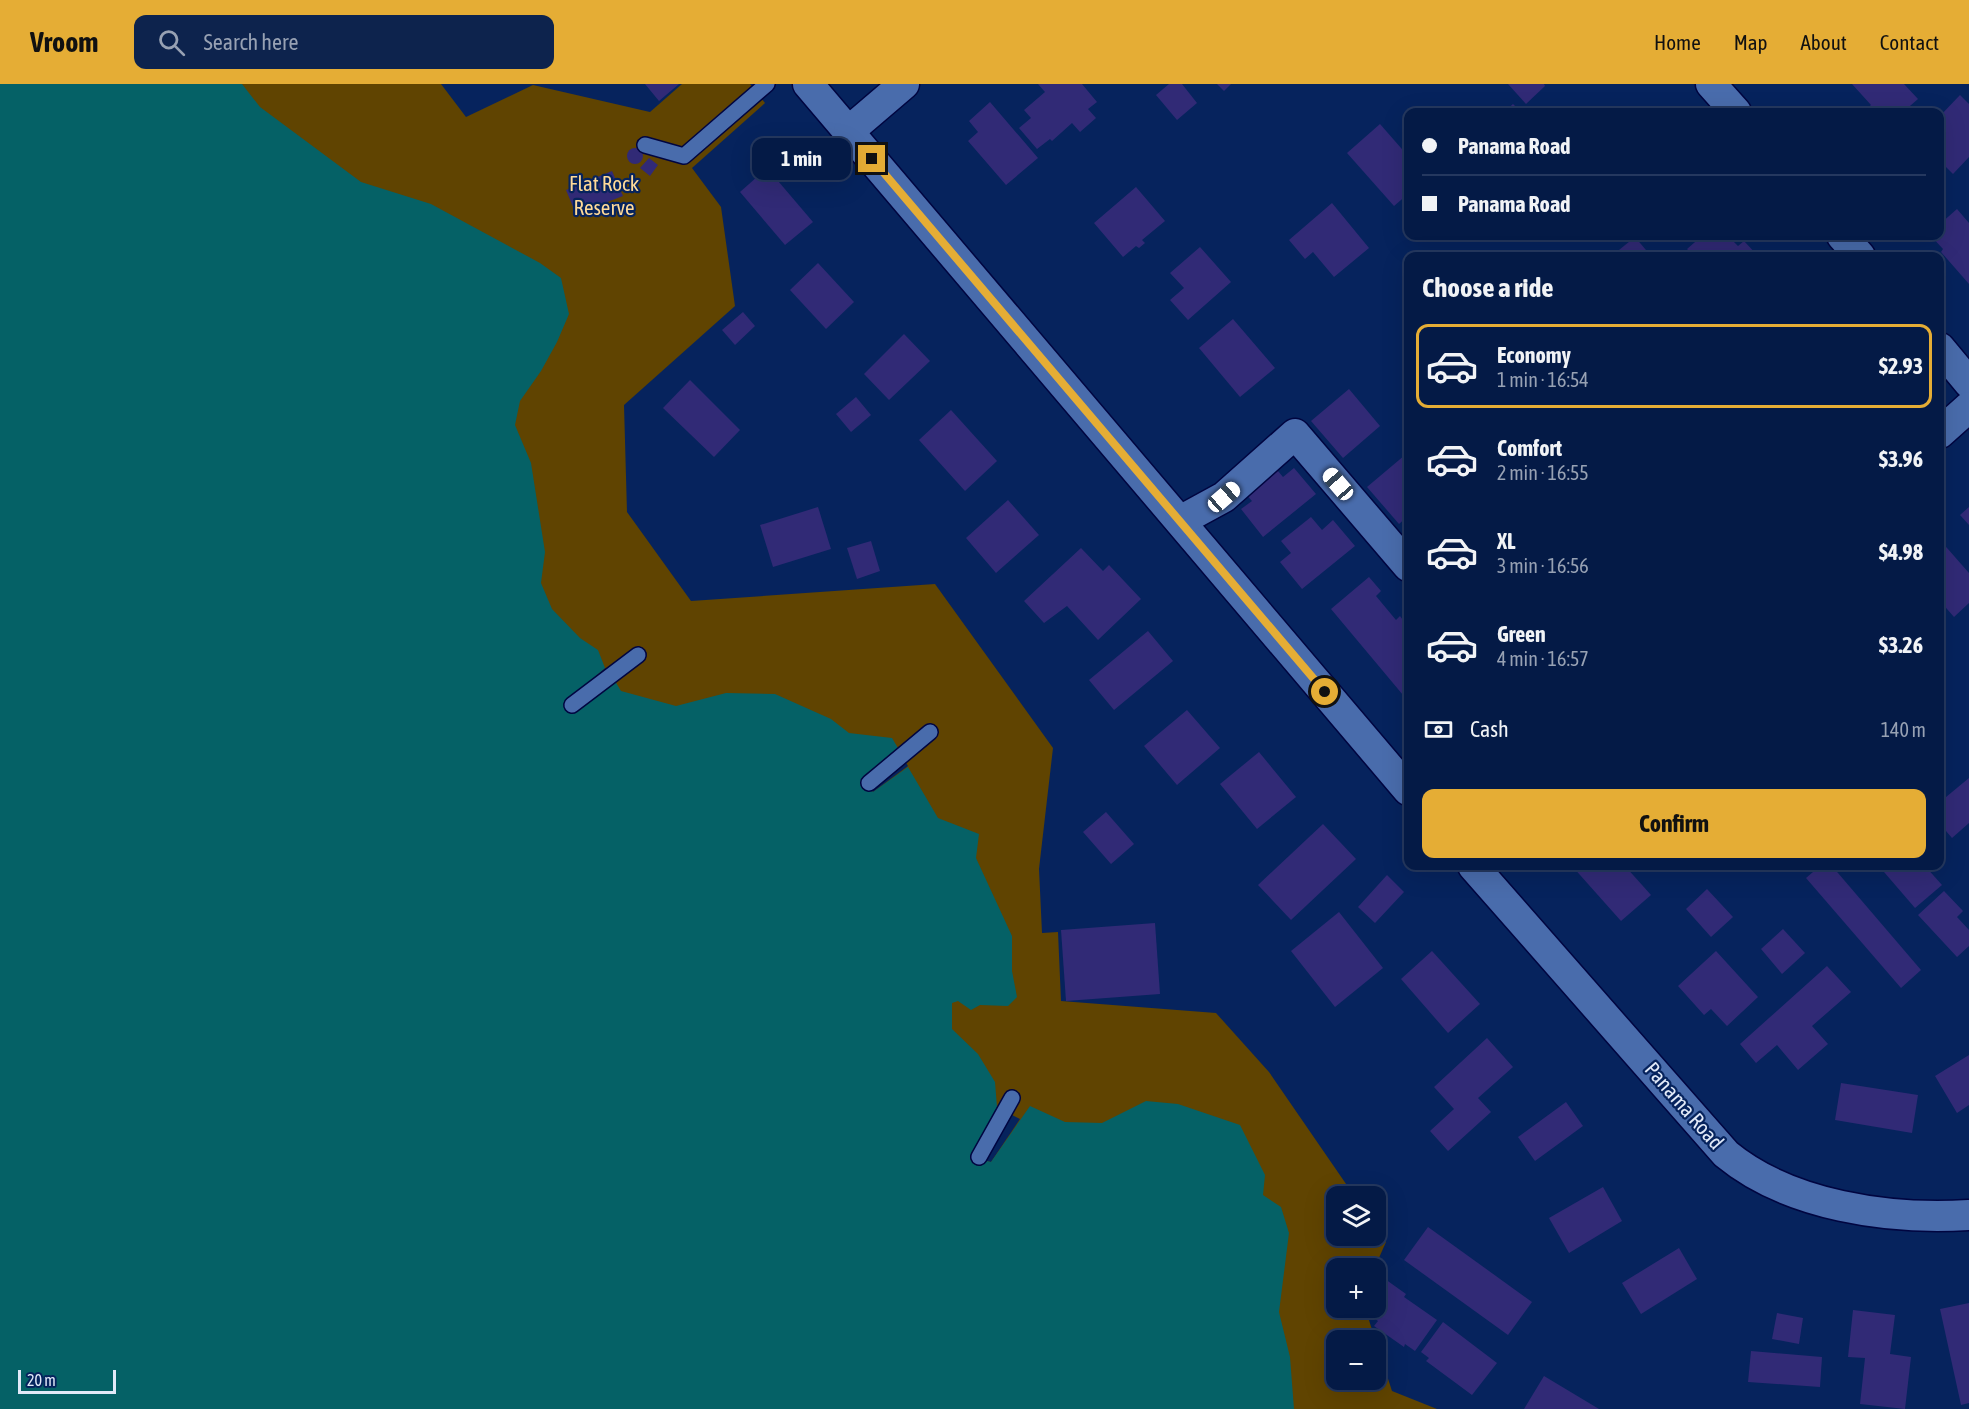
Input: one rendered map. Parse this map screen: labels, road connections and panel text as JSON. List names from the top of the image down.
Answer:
{
  "streets": {
    "street": ["Panama Road"]
  },
  "parks": ["Flat Rock Reserve"],
  "scale_bar": "20 m",
  "page": {
    "header": "Vroom",
    "search": "Search here",
    "nav": [
      "Home",
      "Map",
      "About",
      "Contact"
    ],
    "banner": ["Panama Road", "Panama Road"],
    "bubble": "1 min",
    "heading": "Choose a ride",
    "list": [
      {
        "name": "Economy",
        "note": "1 min · 16:54",
        "value": "$2.93"
      },
      {
        "name": "Comfort",
        "note": "2 min · 16:55",
        "value": "$3.96"
      },
      {
        "name": "XL",
        "note": "3 min · 16:56",
        "value": "$4.98"
      },
      {
        "name": "Green",
        "note": "4 min · 16:57",
        "value": "$3.26"
      }
    ],
    "pay": ["Cash", "140 m"],
    "buttons": "Confirm",
    "map_buttons": ["+", "−"],
    "scale": "20 m"
  }
}
